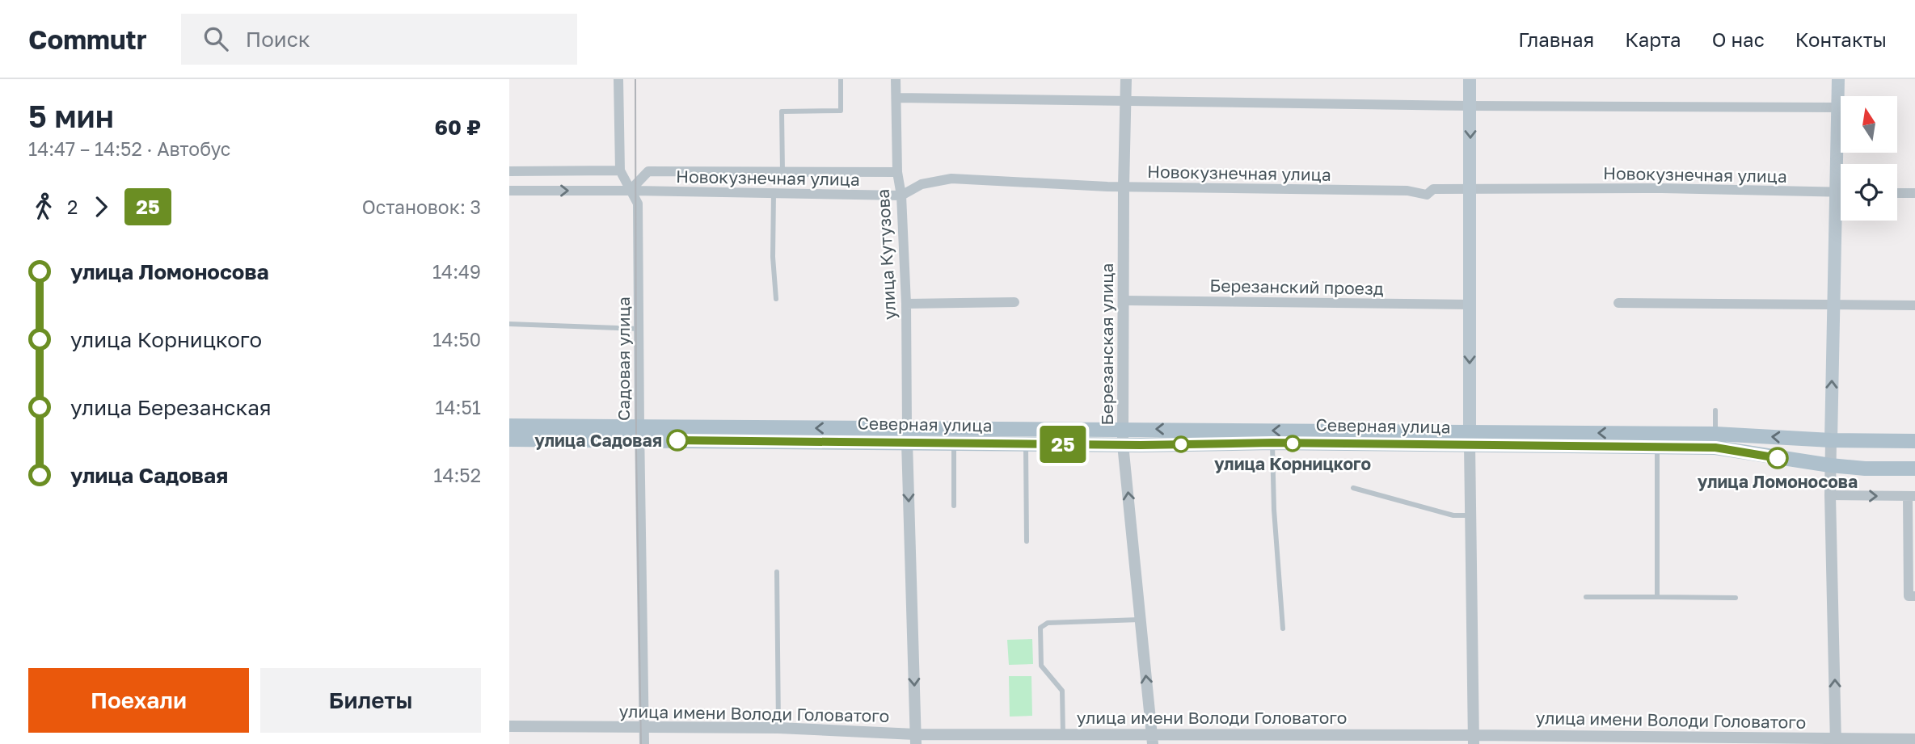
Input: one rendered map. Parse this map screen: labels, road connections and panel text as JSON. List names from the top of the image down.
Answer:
{
  "streets": {
    "main road": ["Северная улица"],
    "street": [
      "Новокузнечная улица",
      "улица Кутузова",
      "Березанский проезд",
      "Березанская улица",
      "Садовая улица",
      "улица имени Володи Головатого"
    ]
  },
  "crossings": [
    ["Новокузнечная улица", "улица Кутузова"],
    ["Новокузнечная улица", "Березанская улица"],
    ["Новокузнечная улица", "Садовая улица"],
    ["улица Кутузова", "Северная улица"],
    ["улица Кутузова", "улица имени Володи Головатого"],
    ["Березанский проезд", "Березанская улица"],
    ["Березанская улица", "Северная улица"],
    ["Березанская улица", "улица имени Володи Головатого"],
    ["Садовая улица", "Северная улица"],
    ["Садовая улица", "улица имени Володи Головатого"]
  ],
  "one_way": ["улица Кутузова", "Березанская улица"],
  "places": ["улица Садовая", "улица Корницкого", "улица Ломоносова"],
  "lines": ["bus line 25"],
  "north": "top",
  "page": {
    "header": "Commutr",
    "search": "Поиск",
    "nav": [
      "Главная",
      "Карта",
      "О нас",
      "Контакты"
    ],
    "heading": ["5 мин", "14:47 – 14:52 · Автобус", "60 ₽"],
    "on_map": "25",
    "legs": ["2", "25", "Остановок: 3"],
    "list": [
      {
        "name": "улица Ломоносова",
        "value": "14:49"
      },
      {
        "name": "улица Корницкого",
        "value": "14:50"
      },
      {
        "name": "улица Березанская",
        "value": "14:51"
      },
      {
        "name": "улица Садовая",
        "value": "14:52"
      }
    ],
    "buttons": ["Поехали", "Билеты"]
  }
}
